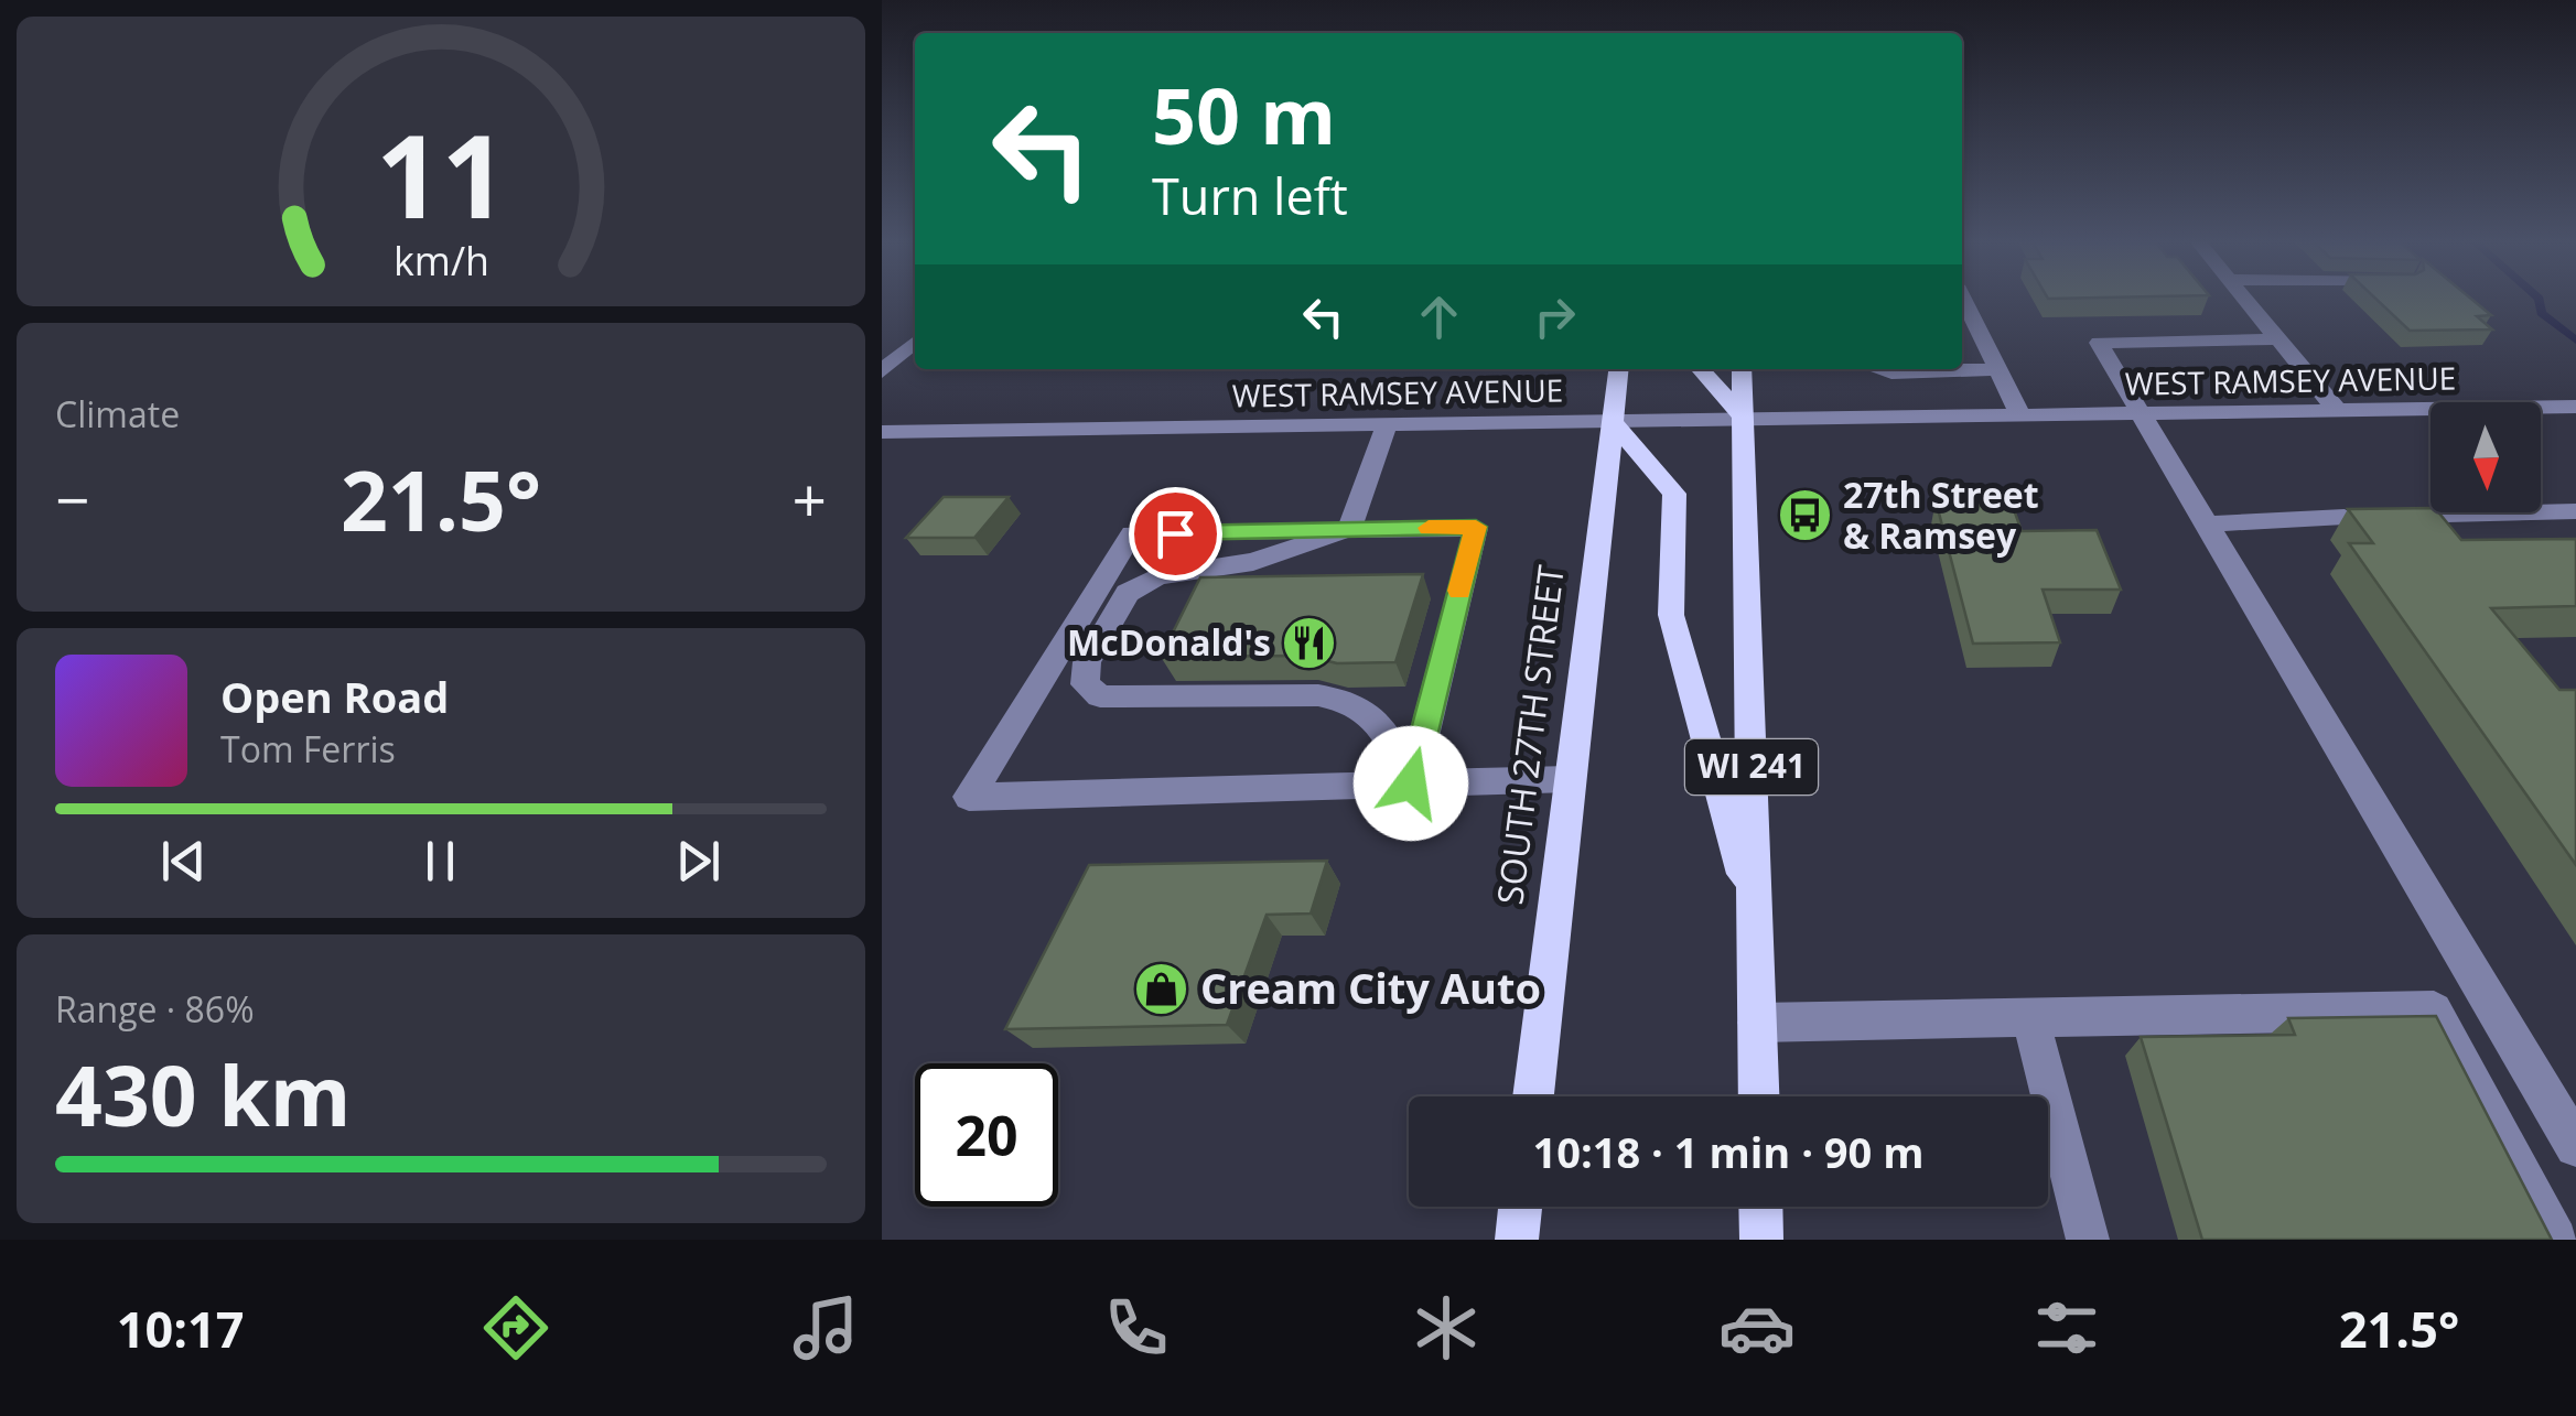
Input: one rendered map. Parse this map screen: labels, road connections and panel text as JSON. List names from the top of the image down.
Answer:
{
  "streets": {
    "main road": ["SOUTH 27TH STREET", "WI 241"],
    "street": ["WEST RAMSEY AVENUE"]
  },
  "crossings": [
    ["WEST RAMSEY AVENUE", "SOUTH 27TH STREET"],
    ["WEST RAMSEY AVENUE", "WI 241"]
  ],
  "places": {
    "bus stop": ["27th Street & Ramsey"],
    "restaurant": ["McDonald's"],
    "shop": ["Cream City Auto"]
  },
  "north": "bottom",
  "page": {
    "turn": ["50 m", "Turn left"],
    "tile": [
      "Climate",
      ["Range · 86%", "430 km"]
    ],
    "heat": ["−", "21.5°", "+"],
    "song": ["Open Road", "Tom Ferris"],
    "limit": "20",
    "trip": "10:18 · 1 min · 90 m",
    "tabs": ["10:17", "21.5°"],
    "gauge": ["11", "km/h"]
  }
}
